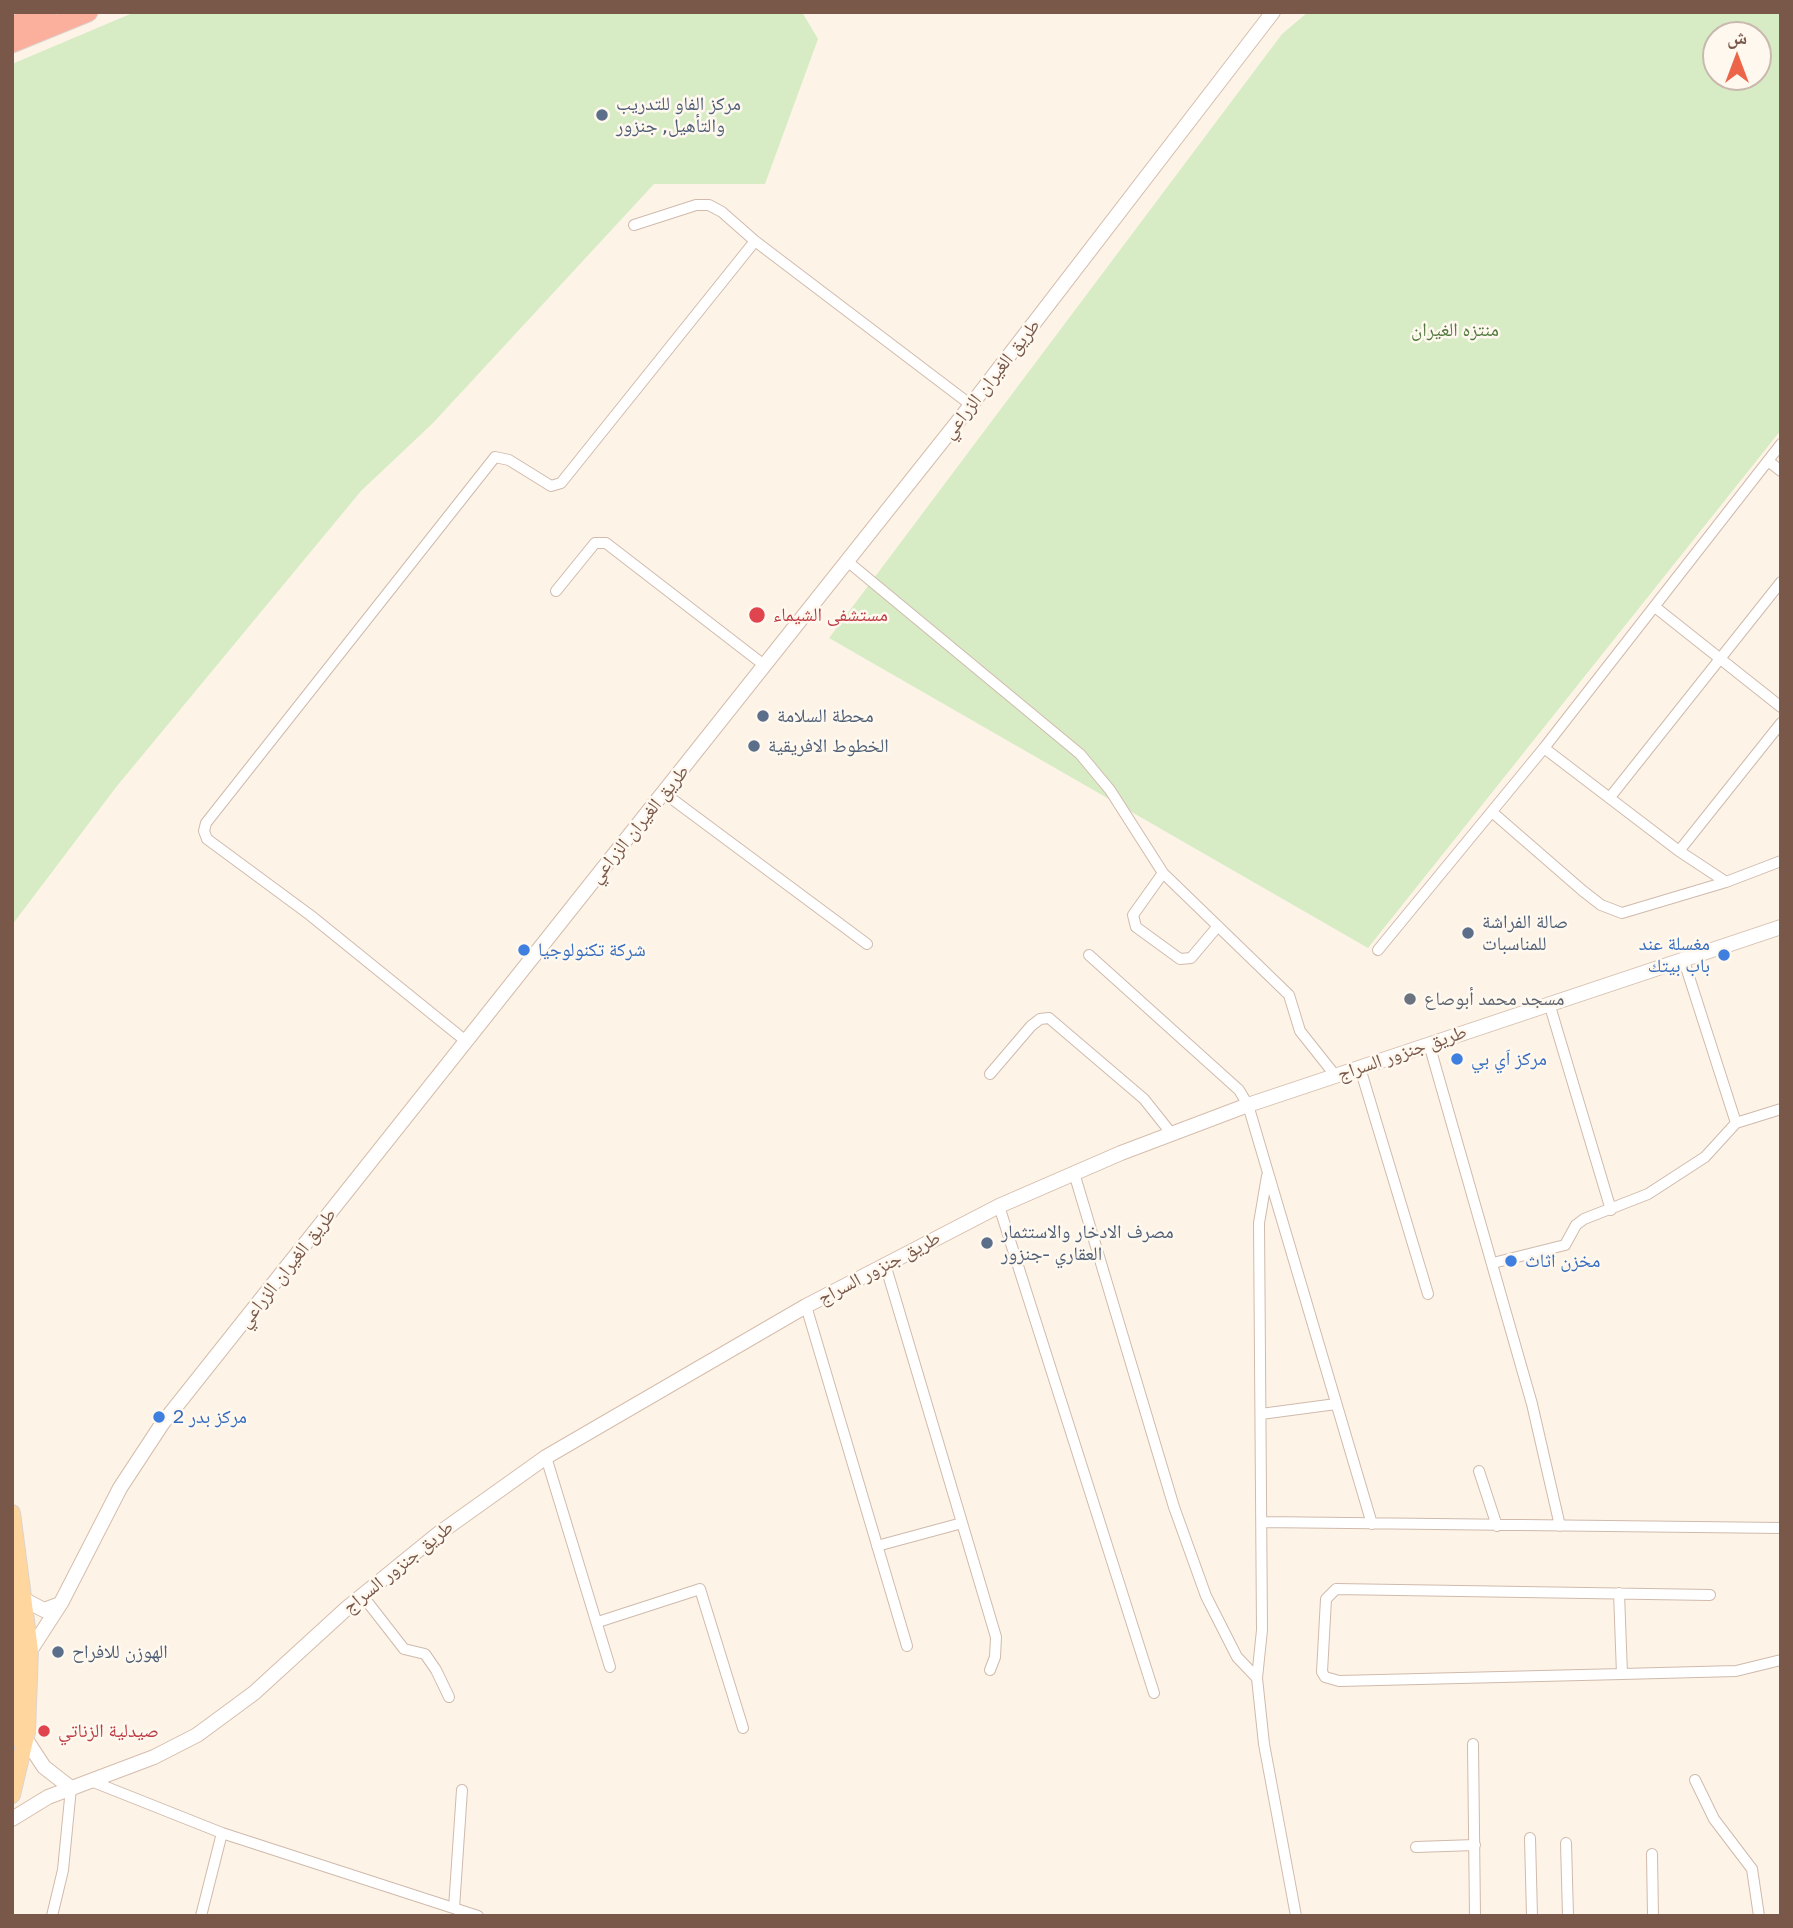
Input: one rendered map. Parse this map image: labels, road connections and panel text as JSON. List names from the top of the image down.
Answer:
{
  "streets": {
    "street": ["طريق الغيران الزراعي", "طريق جنزور السراج"]
  },
  "parks": ["منتزه الغيران"],
  "places": [
    "مركز الفاو للتدريب والتأهيل, جنزور",
    "مستشفى الشيماء",
    "محطة السلامة",
    "الخطوط الافريقية",
    "صالة الفراشة للمناسبات",
    "شركة تكنولوجيا",
    "مغسلة عند باب بيتك",
    "مسجد محمد أبوصاع",
    "مركز اَي بي",
    "مصرف الادخار والاستثمار العقاري -جنزور",
    "مخزن اثاث",
    "مركز بدر 2",
    "الهوزن للافراح",
    "صيدلية الزناتي"
  ],
  "north": "top"
}
